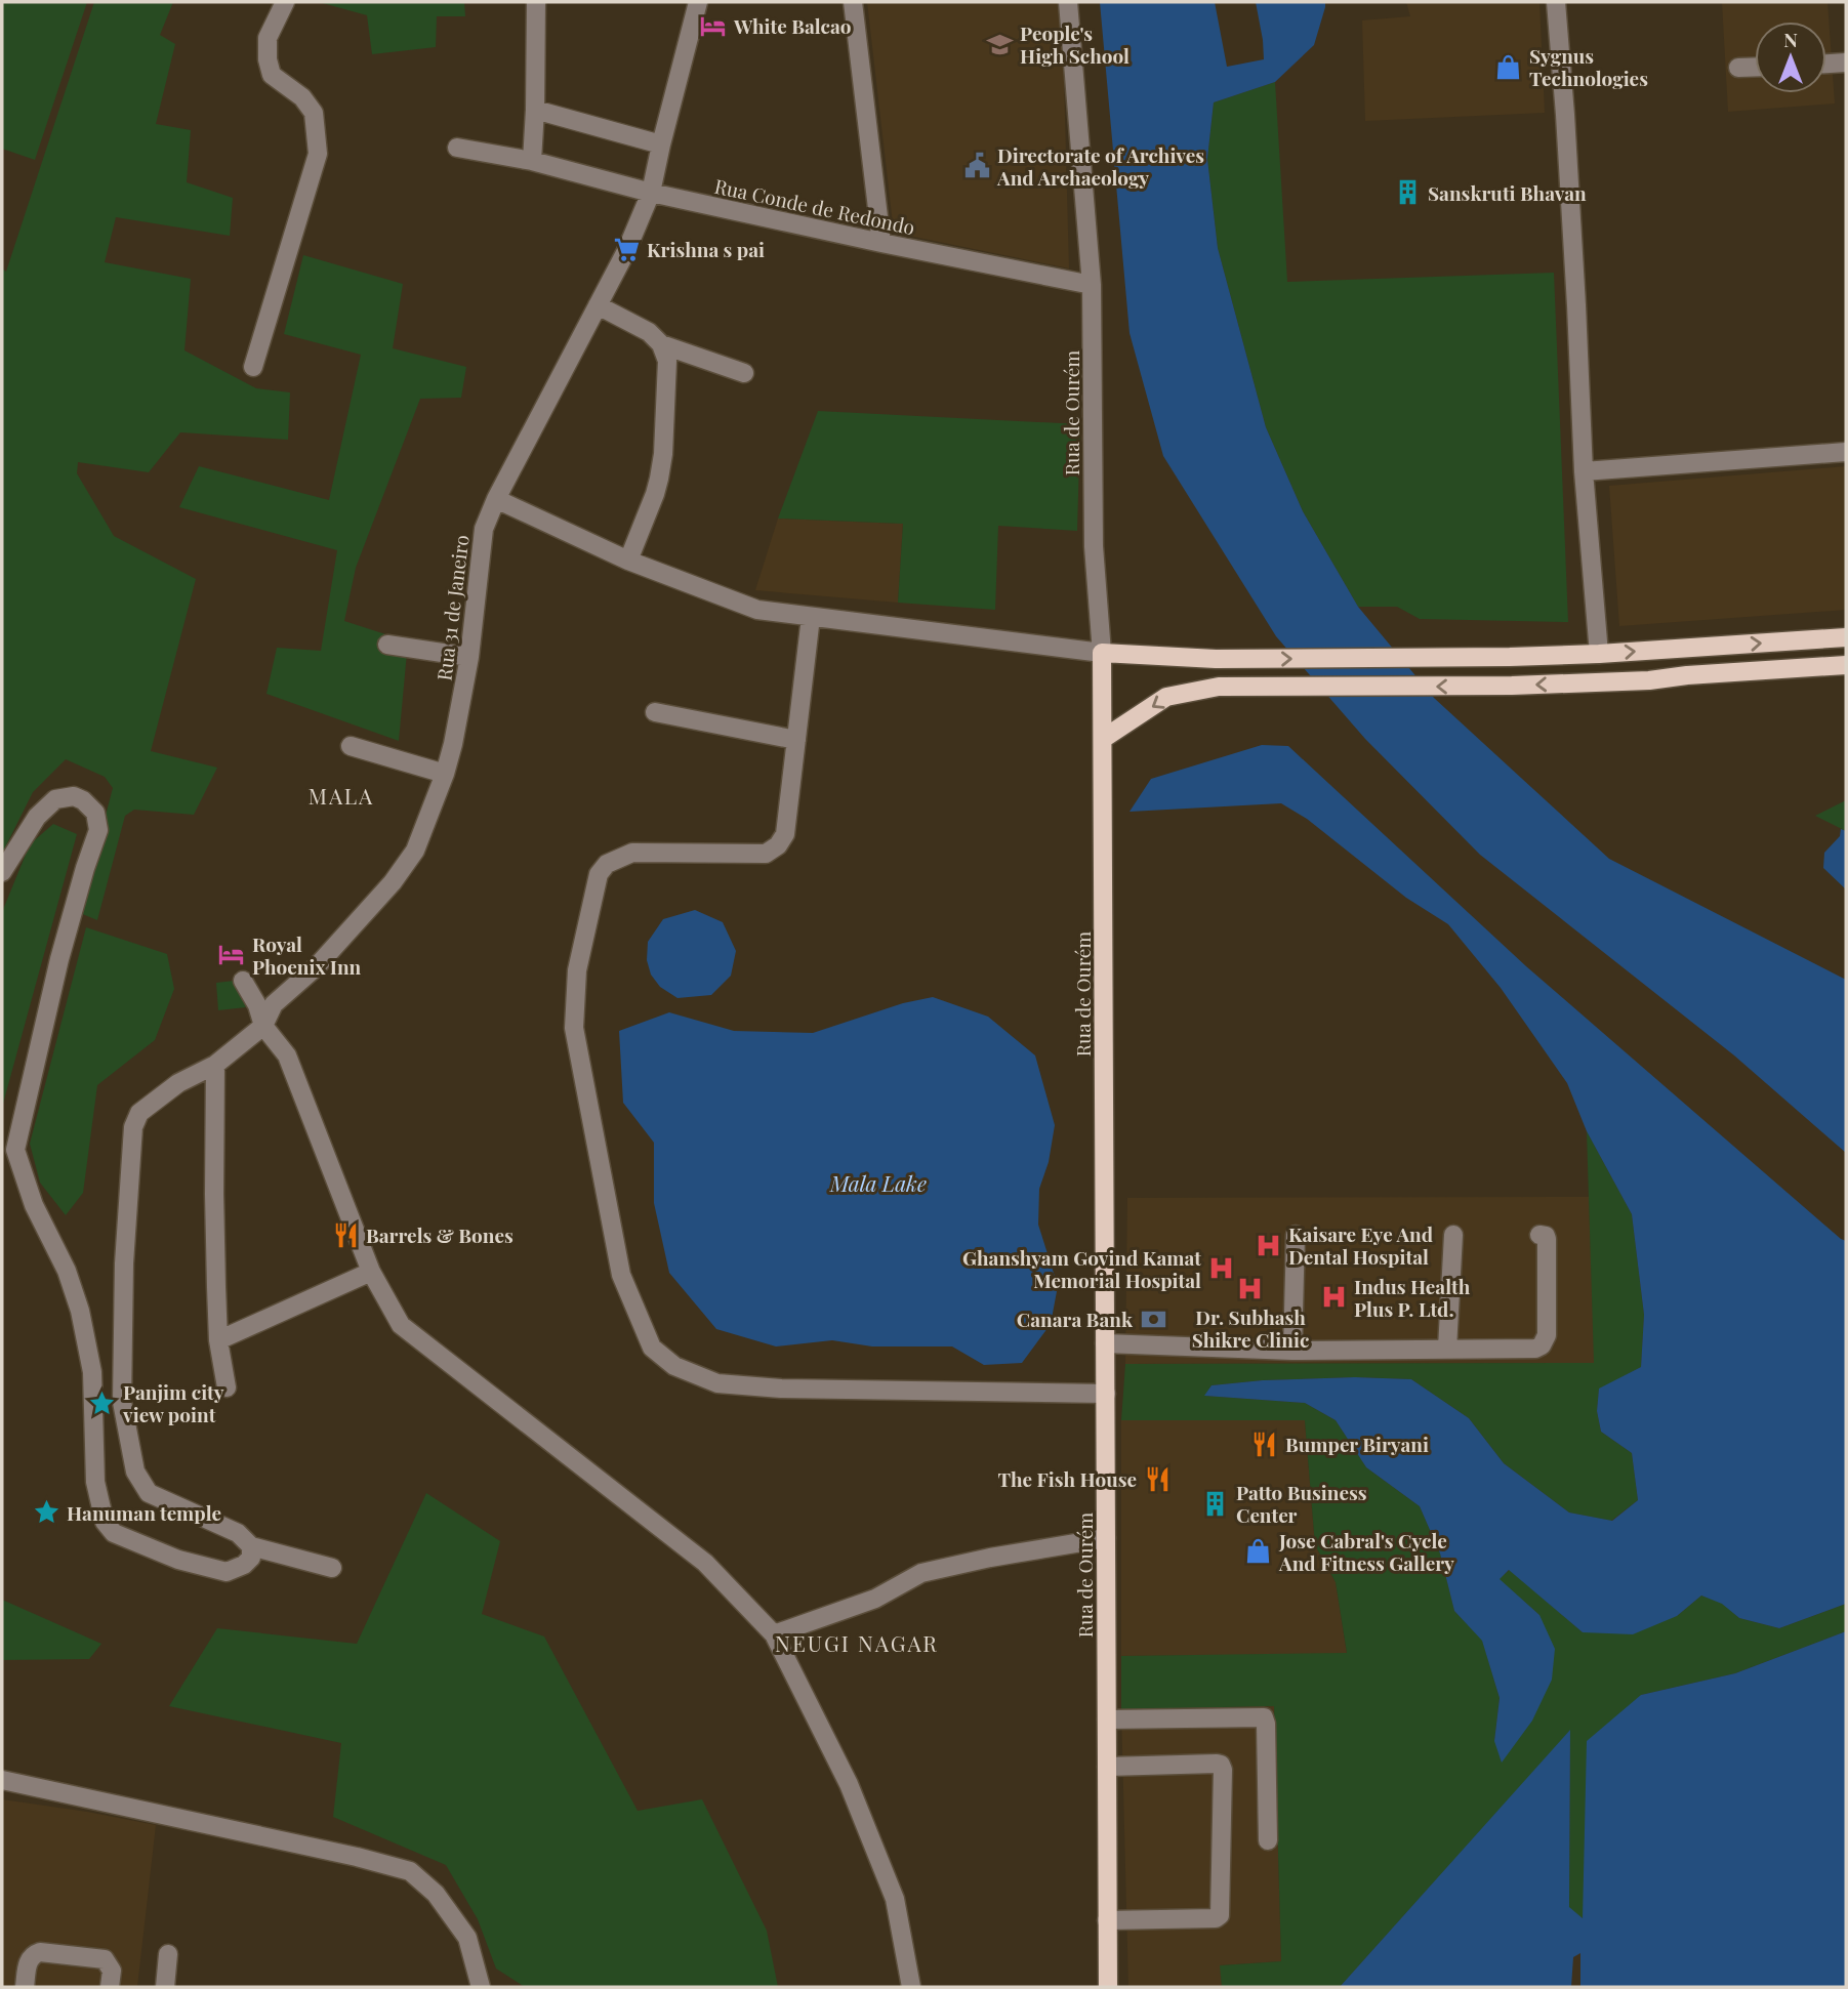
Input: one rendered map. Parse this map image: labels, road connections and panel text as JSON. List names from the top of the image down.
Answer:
{
  "streets": {
    "main road": ["Rua de Ourém"],
    "street": ["Rua Conde de Redondo", "Rua 31 de Janeiro"]
  },
  "crossings": [
    ["Rua Conde de Redondo", "Rua de Ourém"],
    ["Rua Conde de Redondo", "Rua 31 de Janeiro"]
  ],
  "districts": ["MALA", "NEUGI NAGAR"],
  "water": ["Mala Lake"],
  "places": {
    "hotel": ["White Balcao", "Royal Phoenix Inn"],
    "school or university": ["People's High School"],
    "shop": ["Sygnus Technologies", "Jose Cabral's Cycle And Fitness Gallery"],
    "public building": ["Directorate of Archives And Archaeology"],
    "building": ["Sanskruti Bhavan", "Patto Business Center"],
    "supermarket": ["Krishna s pai"],
    "restaurant": ["Barrels & Bones", "Bumper Biryani", "The Fish House"],
    "hospital": [
      "Kaisare Eye And Dental Hospital",
      "Ghanshyam Govind Kamat Memorial Hospital",
      "Dr. Subhash Shikre Clinic",
      "Indus Health Plus P. Ltd."
    ],
    "bank": ["Canara Bank"],
    "place": ["Panjim city view point", "Hanuman temple"]
  },
  "north": "top"
}
